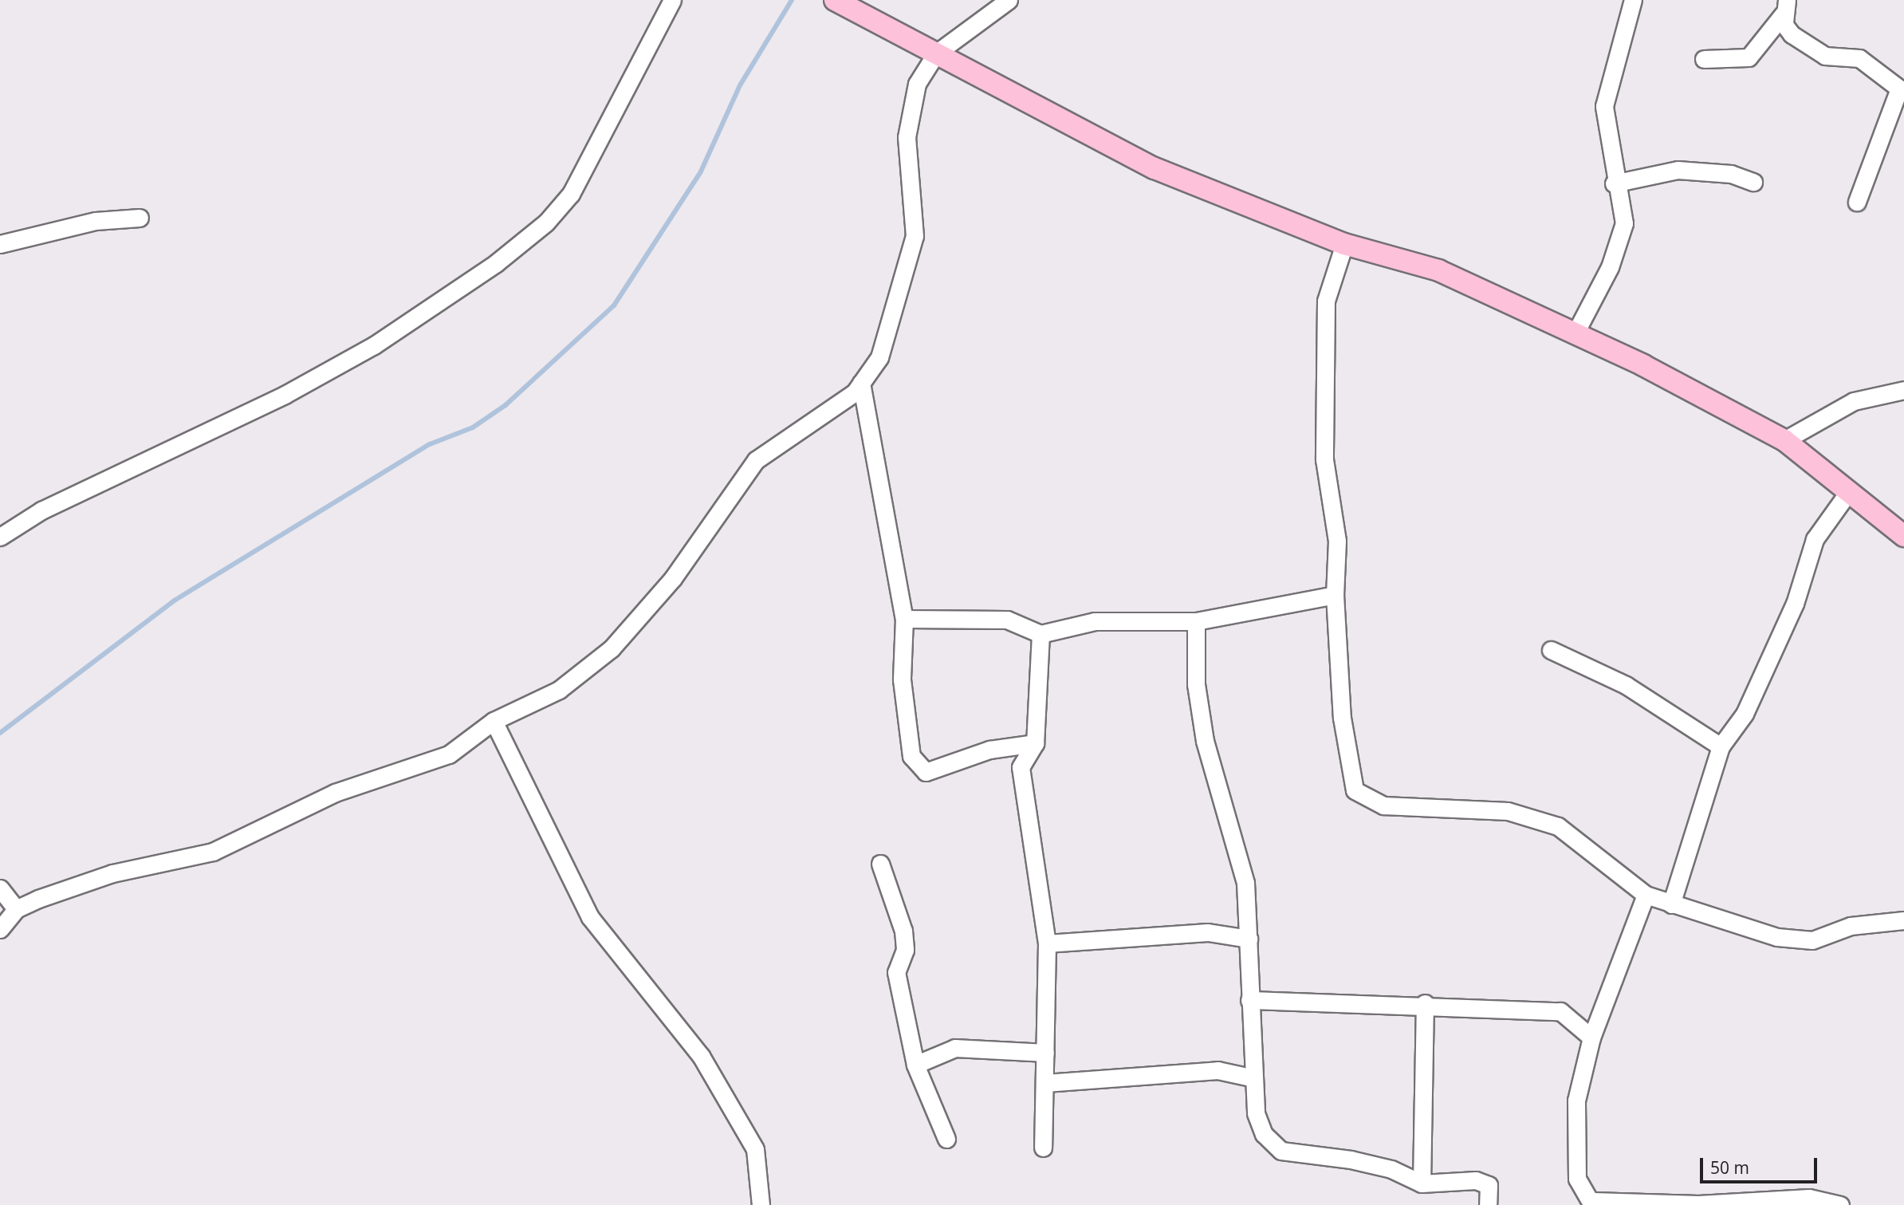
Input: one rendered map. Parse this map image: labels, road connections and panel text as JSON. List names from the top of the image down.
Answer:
{
  "scale_bar": "50 m"
}
